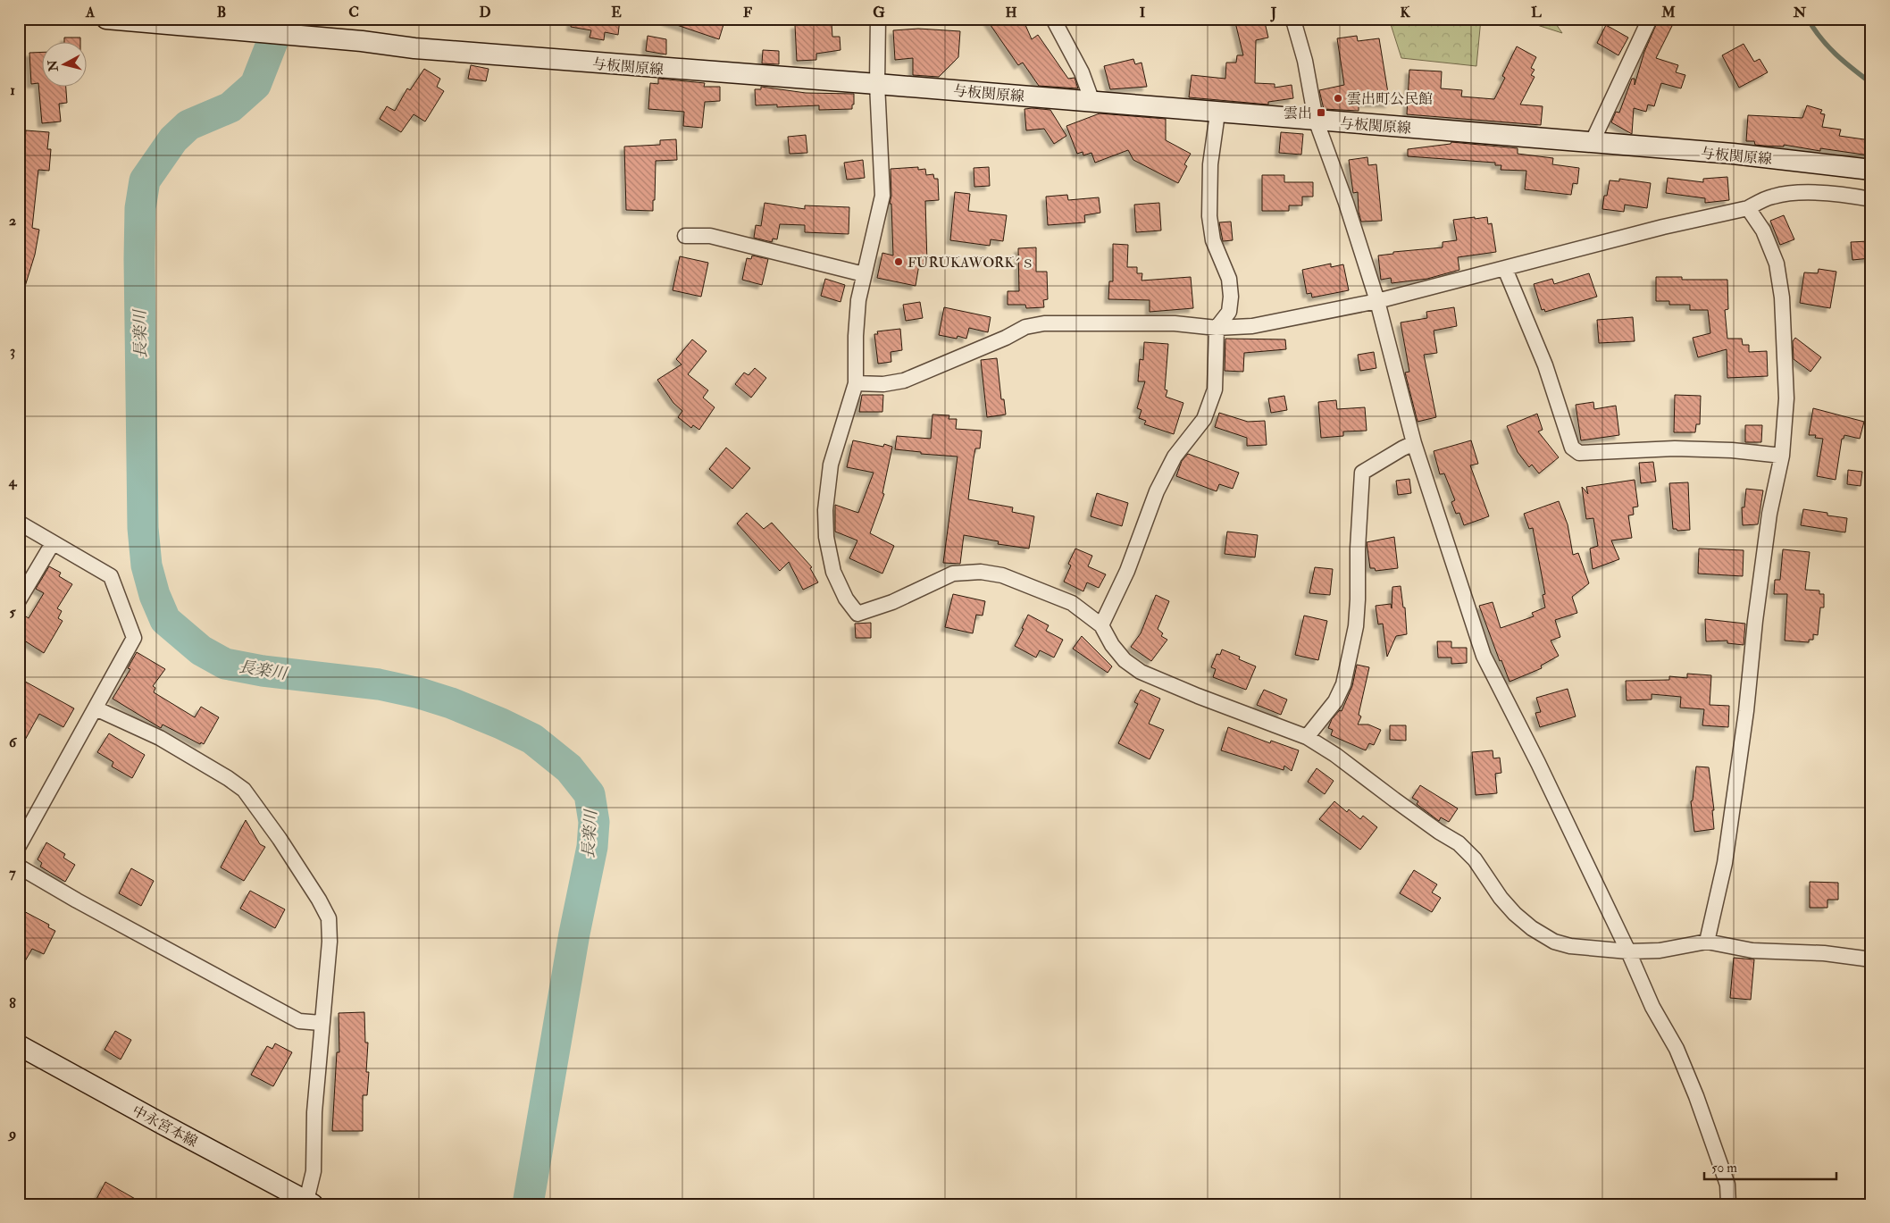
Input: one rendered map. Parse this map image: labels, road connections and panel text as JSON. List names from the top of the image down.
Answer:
{
  "streets": {
    "main road": ["与板関原線", "中永宮本線"]
  },
  "water": ["長楽川"],
  "places": {
    "other": ["雲出町公民館", "FURUKAWORK´ｓ"],
    "transit": ["雲出"]
  },
  "scale_bar": "50 m",
  "north": "left",
  "grid": {
    "columns": [
      "A",
      "B",
      "C",
      "D",
      "E",
      "F",
      "G",
      "H",
      "I",
      "J",
      "K",
      "L",
      "M",
      "N"
    ],
    "rows": [
      "1",
      "2",
      "3",
      "4",
      "5",
      "6",
      "7",
      "8",
      "9"
    ]
  }
}
